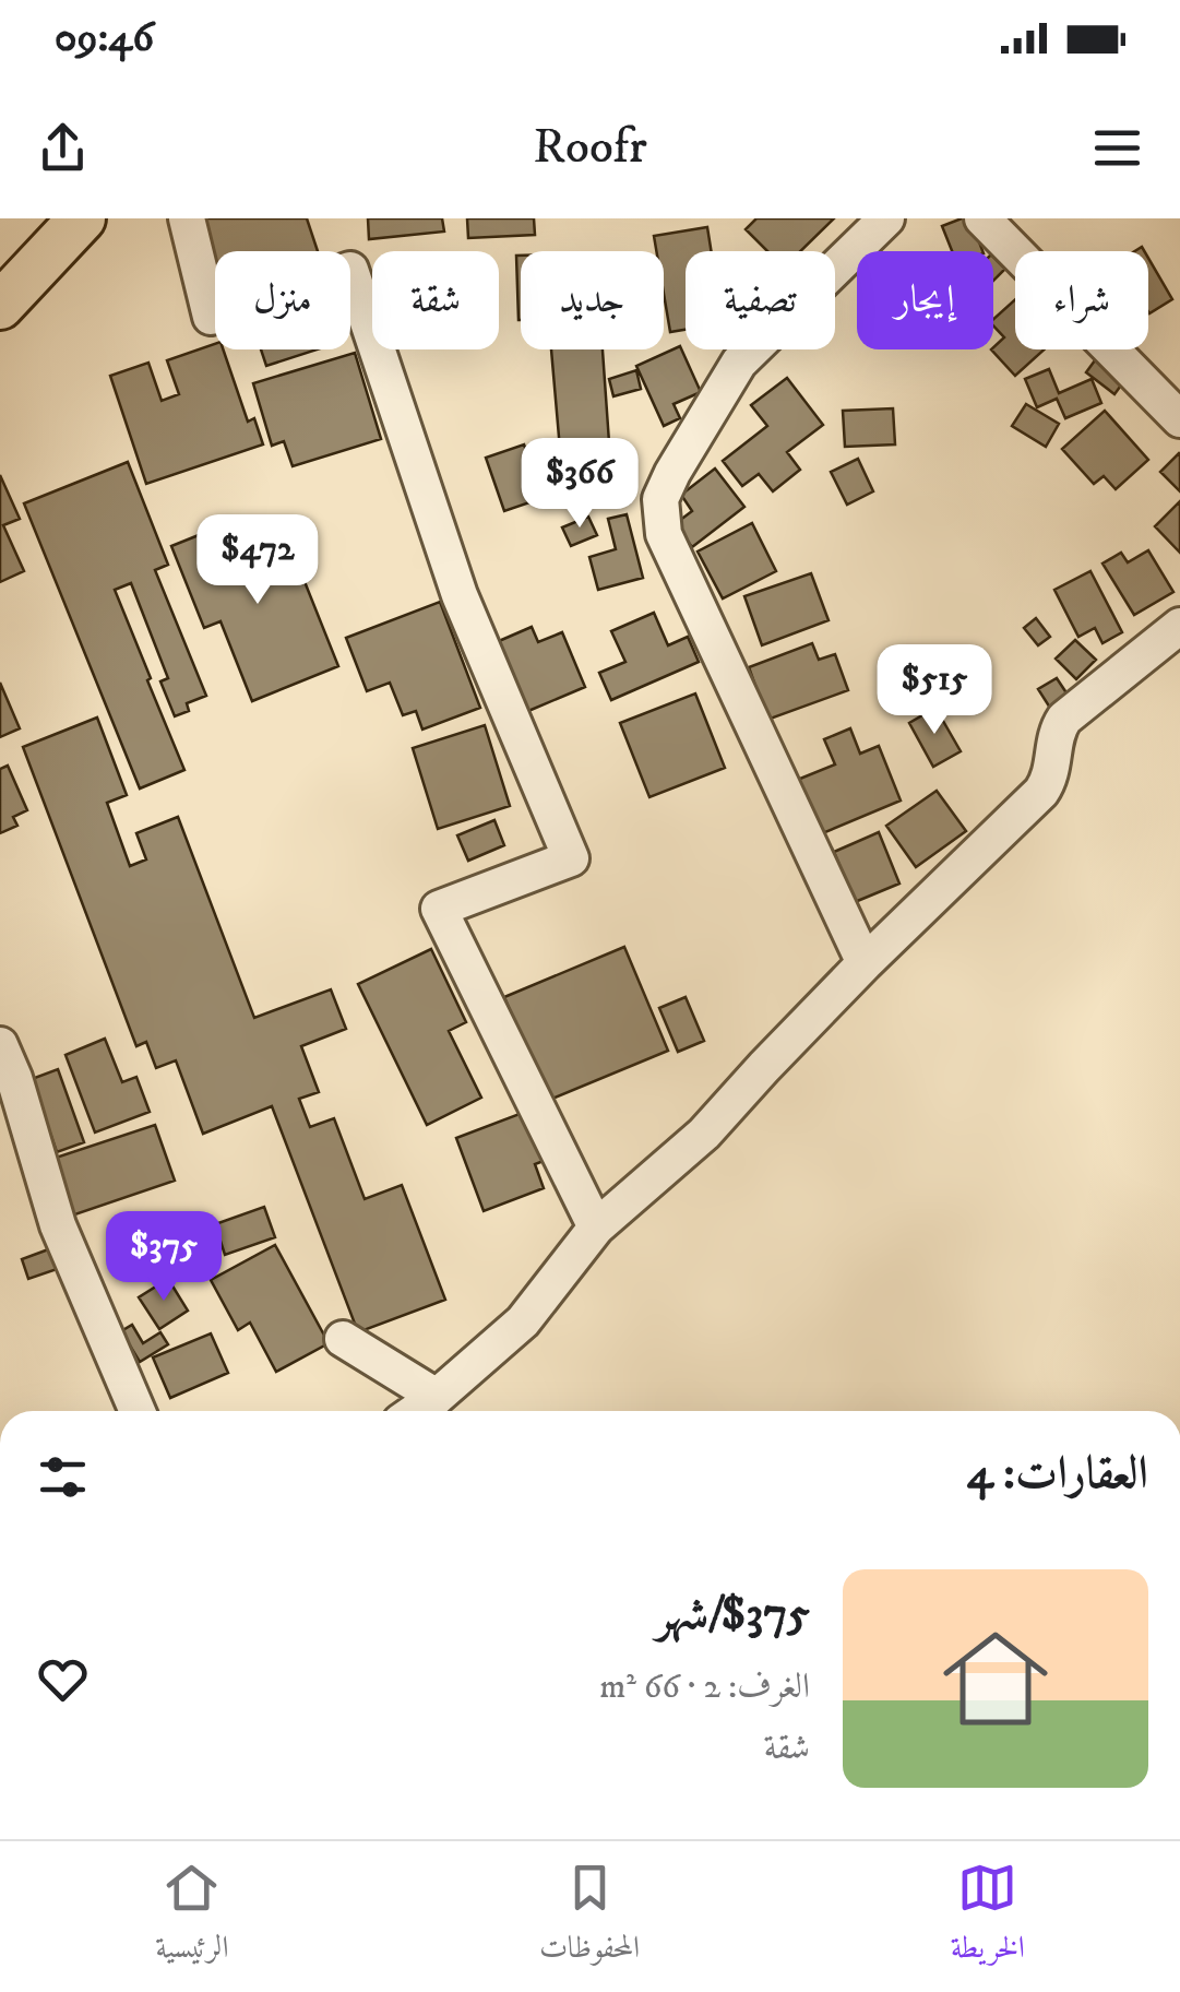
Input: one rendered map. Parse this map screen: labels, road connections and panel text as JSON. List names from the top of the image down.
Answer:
{
  "page": {
    "status": "09:46",
    "header": "Roofr",
    "chip": [
      "شراء",
      "إيجار",
      "تصفية",
      "جديد",
      "شقة",
      "منزل"
    ],
    "price": [
      "$366",
      "$472",
      "$515",
      "$375"
    ],
    "heading": "العقارات: 4",
    "list": [
      {
        "name": "$375/شهر",
        "note": "الغرف: 2 · 66 m² · شقة"
      }
    ],
    "tabs": ["الخريطة", "المحفوظات", "الرئيسية"]
  }
}
